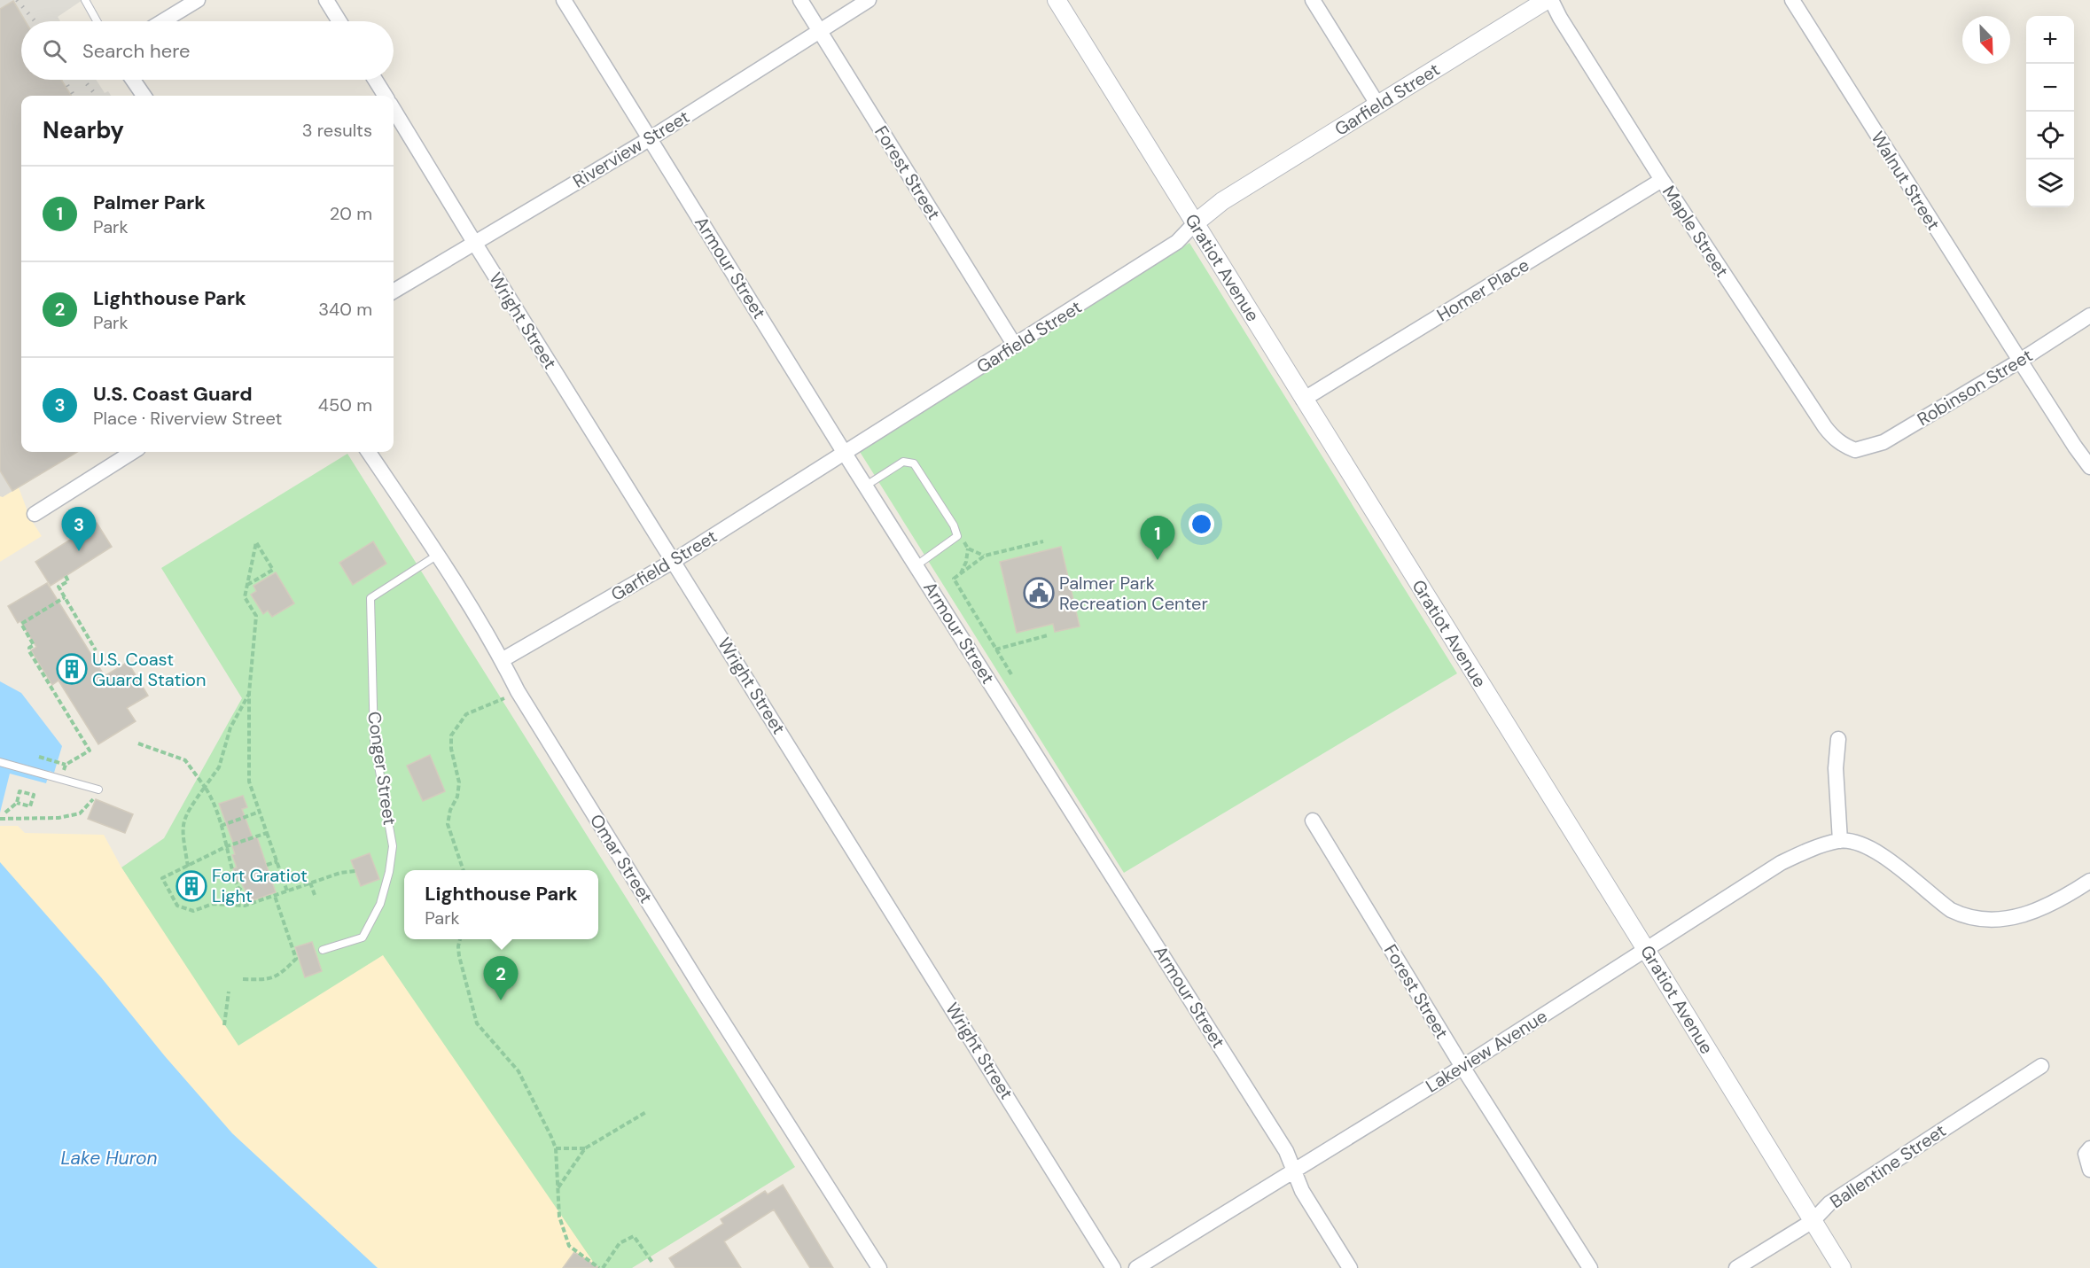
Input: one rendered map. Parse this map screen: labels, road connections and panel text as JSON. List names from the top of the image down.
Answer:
{
  "streets": {
    "street": [
      "Garfield Street",
      "Riverview Street",
      "Forest Street",
      "Walnut Street",
      "Maple Street",
      "Armour Street",
      "Gratiot Avenue",
      "Homer Place",
      "Wright Street",
      "Robinson Street",
      "Omar Street",
      "Lakeview Avenue",
      "Ballentine Street"
    ],
    "lane": ["Conger Street"]
  },
  "crossings": [
    ["Garfield Street", "Forest Street"],
    ["Garfield Street", "Armour Street"],
    ["Garfield Street", "Gratiot Avenue"],
    ["Garfield Street", "Wright Street"],
    ["Garfield Street", "Omar Street"],
    ["Riverview Street", "Forest Street"],
    ["Riverview Street", "Armour Street"],
    ["Riverview Street", "Wright Street"],
    ["Forest Street", "Lakeview Avenue"],
    ["Walnut Street", "Robinson Street"],
    ["Maple Street", "Homer Place"],
    ["Maple Street", "Robinson Street"],
    ["Armour Street", "Lakeview Avenue"],
    ["Gratiot Avenue", "Homer Place"],
    ["Gratiot Avenue", "Lakeview Avenue"],
    ["Gratiot Avenue", "Ballentine Street"],
    ["Conger Street", "Omar Street"]
  ],
  "water": ["Lake Huron"],
  "places": {
    "public building": ["Palmer Park Recreation Center"],
    "building": ["U.S. Coast Guard Station", "Fort Gratiot Light"]
  },
  "north": "bottom right",
  "page": {
    "map_buttons": ["+", "−"],
    "search": "Search here",
    "heading": ["Nearby", "3 results"],
    "list": [
      {
        "mark": "1",
        "name": "Palmer Park",
        "note": "Park",
        "value": "20 m"
      },
      {
        "mark": "2",
        "name": "Lighthouse Park",
        "note": "Park",
        "value": "340 m"
      },
      {
        "mark": "3",
        "name": "U.S. Coast Guard",
        "note": "Place · Riverview Street",
        "value": "450 m"
      }
    ],
    "pins": ["3", "1", "2"],
    "popup": ["Lighthouse Park", "Park"]
  }
}
